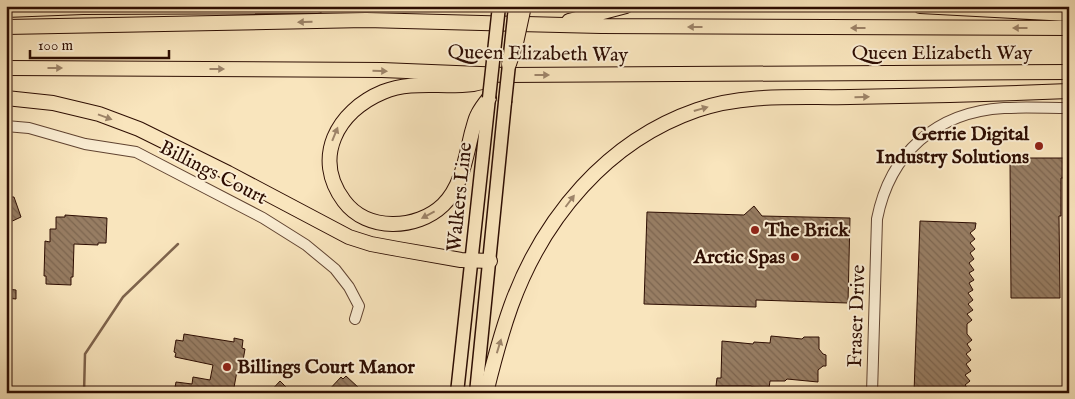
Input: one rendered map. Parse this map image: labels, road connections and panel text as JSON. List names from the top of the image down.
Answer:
{
  "streets": {
    "highway": ["Queen Elizabeth Way"],
    "main road": ["Walkers Line"],
    "street": ["Billings Court", "Fraser Drive"]
  },
  "crossings": [
    ["Queen Elizabeth Way", "Walkers Line"]
  ],
  "places": [
    "Gerrie Digital Industry Solutions",
    "The Brick",
    "Arctic Spas",
    "Billings Court Manor"
  ],
  "scale_bar": "100 m"
}
